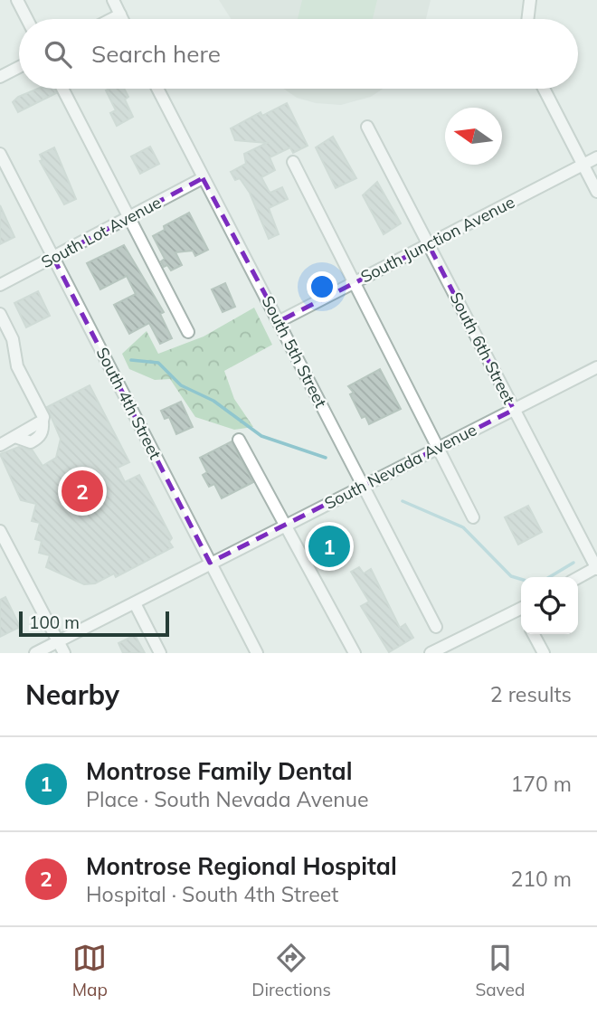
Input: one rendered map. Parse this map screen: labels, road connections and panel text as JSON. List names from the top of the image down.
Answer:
{
  "streets": {
    "street": [
      "South Lot Avenue",
      "South Junction Avenue",
      "South 6th Street",
      "South 5th Street",
      "South 4th Street",
      "South Nevada Avenue"
    ]
  },
  "crossings": [
    ["South Lot Avenue", "South 5th Street"],
    ["South Lot Avenue", "South 4th Street"],
    ["South Junction Avenue", "South 6th Street"],
    ["South Junction Avenue", "South 5th Street"],
    ["South 6th Street", "South Nevada Avenue"],
    ["South 5th Street", "South Nevada Avenue"],
    ["South 4th Street", "South Nevada Avenue"]
  ],
  "scale_bar": "100 m",
  "north": "left",
  "page": {
    "search": "Search here",
    "pins": ["2", "1"],
    "scale": "100 m",
    "heading": ["Nearby", "2 results"],
    "list": [
      {
        "mark": "1",
        "name": "Montrose Family Dental",
        "note": "Place · South Nevada Avenue",
        "value": "170 m"
      },
      {
        "mark": "2",
        "name": "Montrose Regional Hospital",
        "note": "Hospital · South 4th Street",
        "value": "210 m"
      }
    ],
    "nav": ["Map", "Directions", "Saved"]
  }
}
